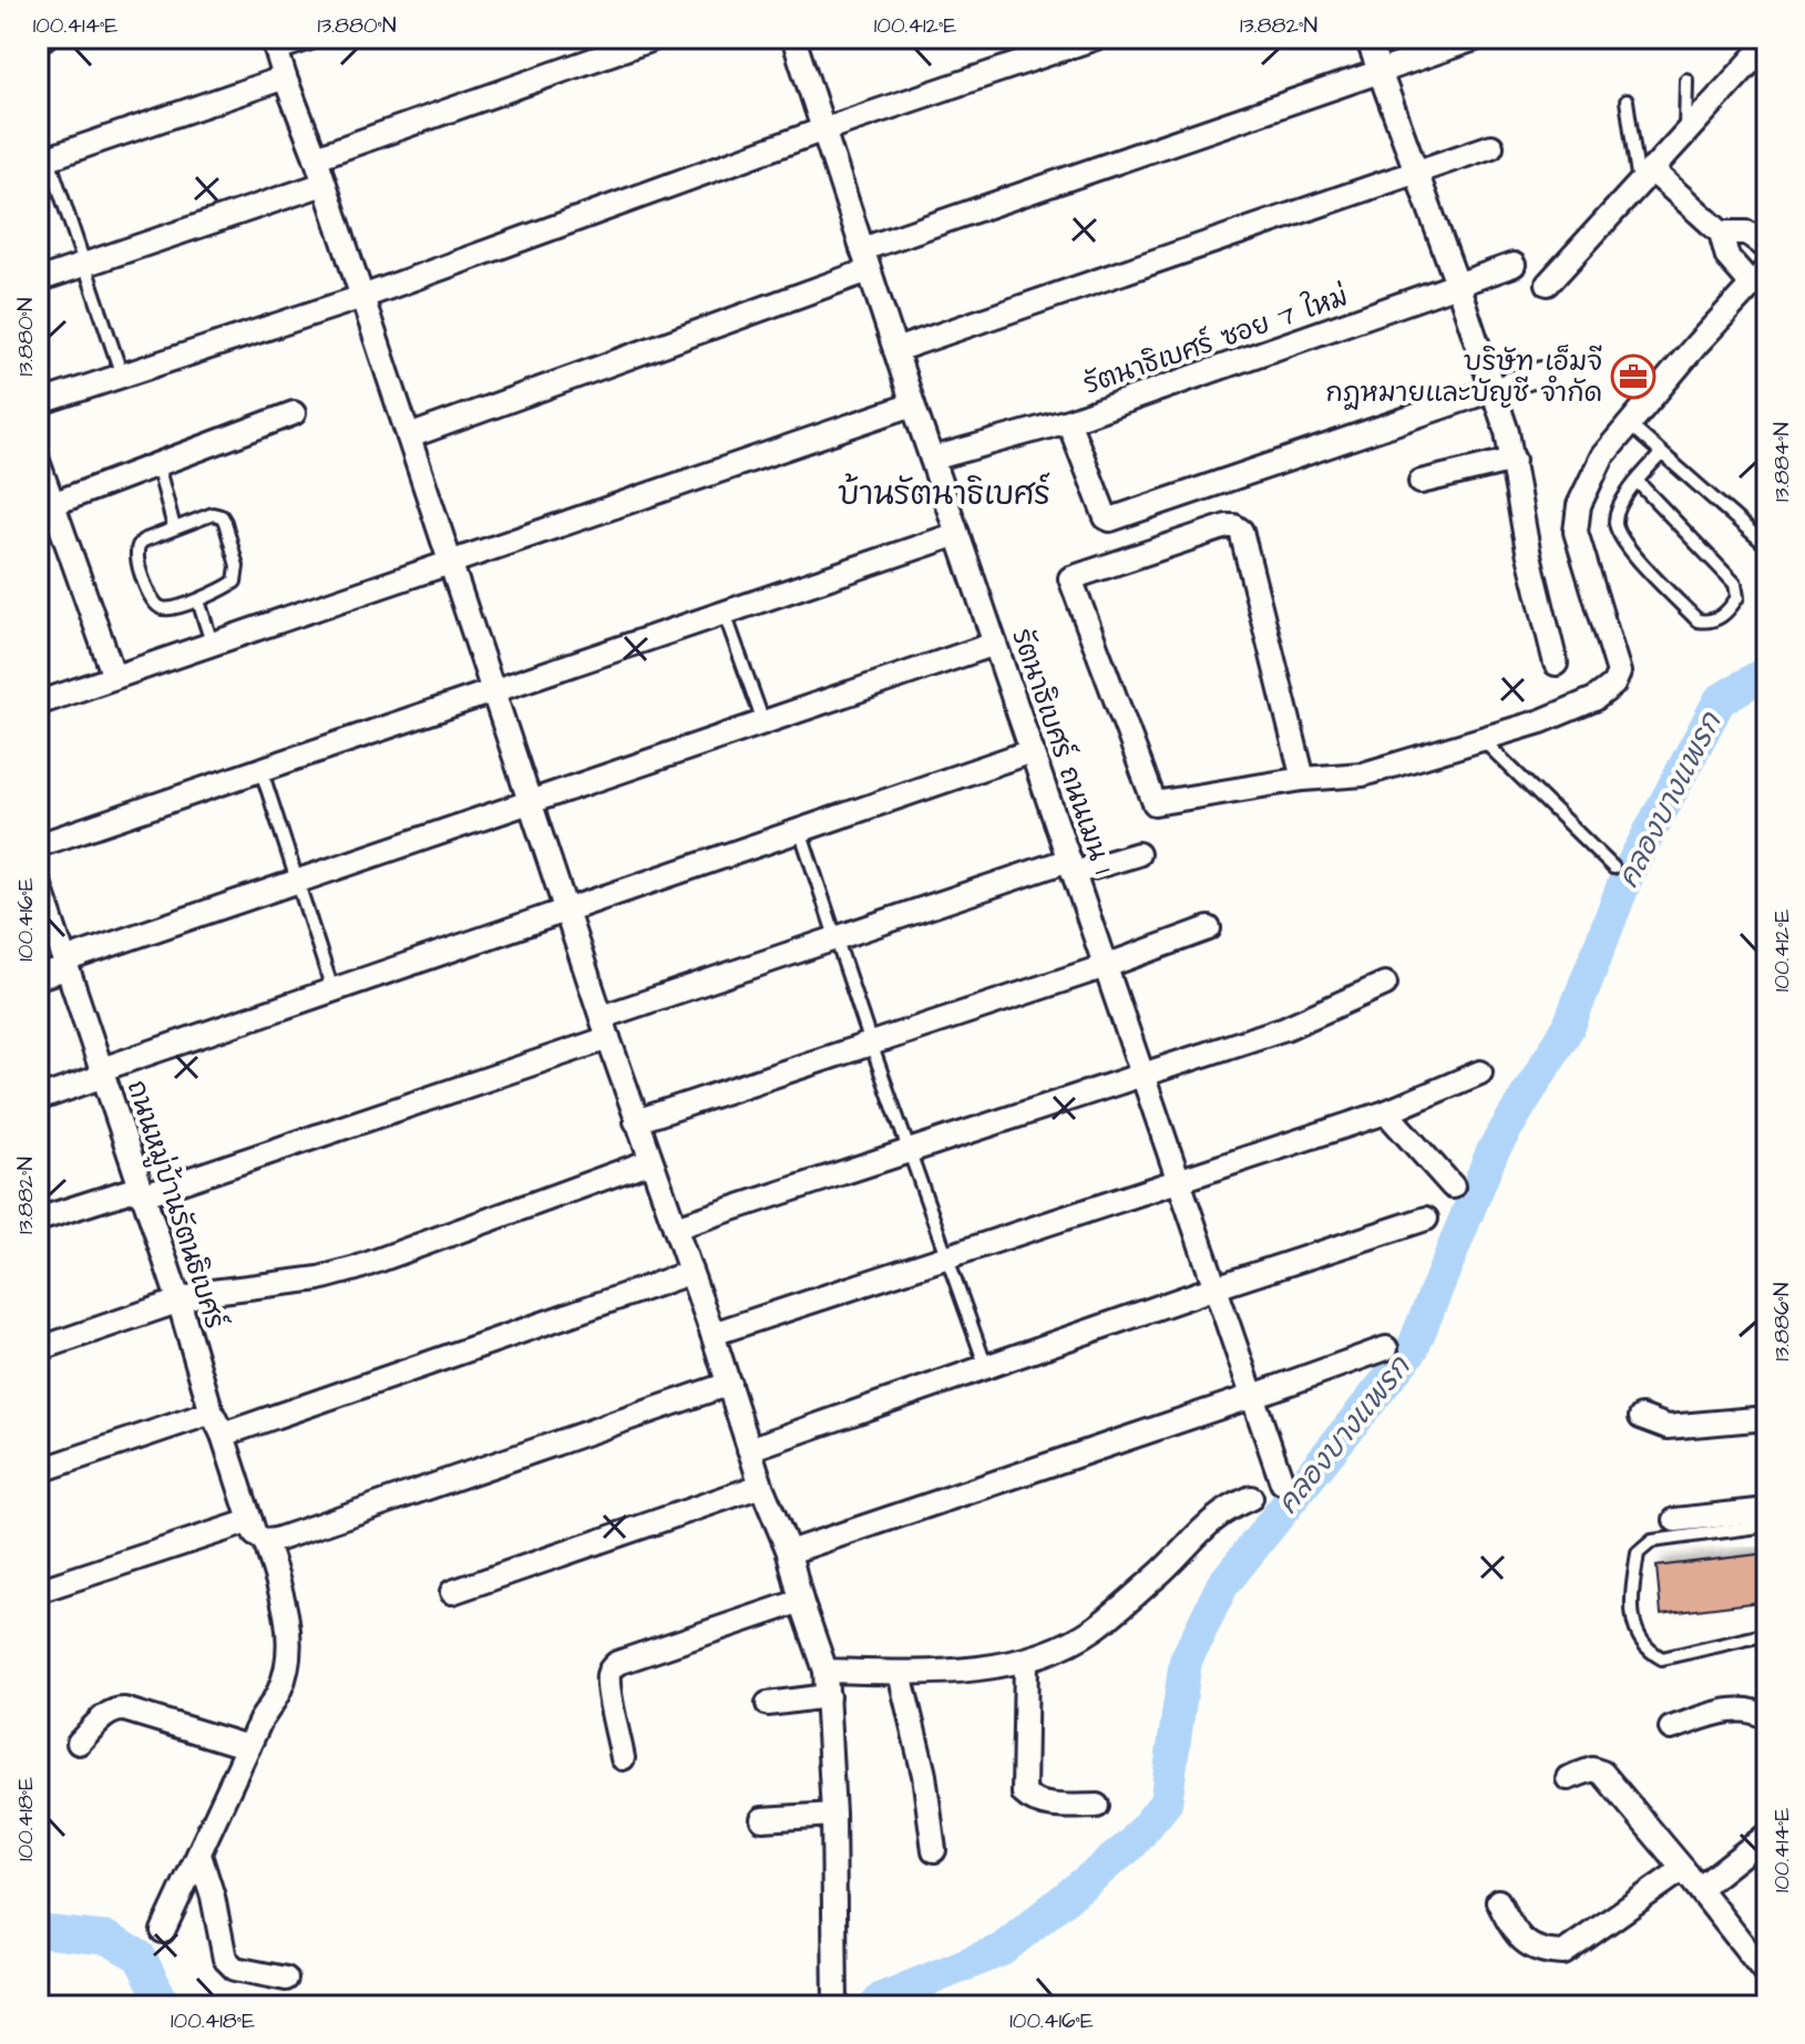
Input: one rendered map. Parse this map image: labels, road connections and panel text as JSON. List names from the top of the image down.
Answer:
{
  "streets": {
    "street": ["รัตนาธิเบศร์ ซอย 7 ใหม่", "รัตนาธิเบศร์ ถนนเมน 1", "ถนนหมู่บ้านรัตนธิเบศร์"]
  },
  "crossings": [
    ["รัตนาธิเบศร์ ซอย 7 ใหม่", "รัตนาธิเบศร์ ถนนเมน 1"]
  ],
  "districts": ["บ้านรัตนาธิเบศร์"],
  "water": ["คลองบางแพรก"],
  "places": {
    "office": ["บริษัท เอ็มจี กฎหมายและบัญชี จำกัด"]
  },
  "coordinates": [
    "100.414°E",
    "13.880°N",
    "100.412°E",
    "13.882°N",
    "13.884°N",
    "100.416°E",
    "13.886°N",
    "100.418°E"
  ]
}
